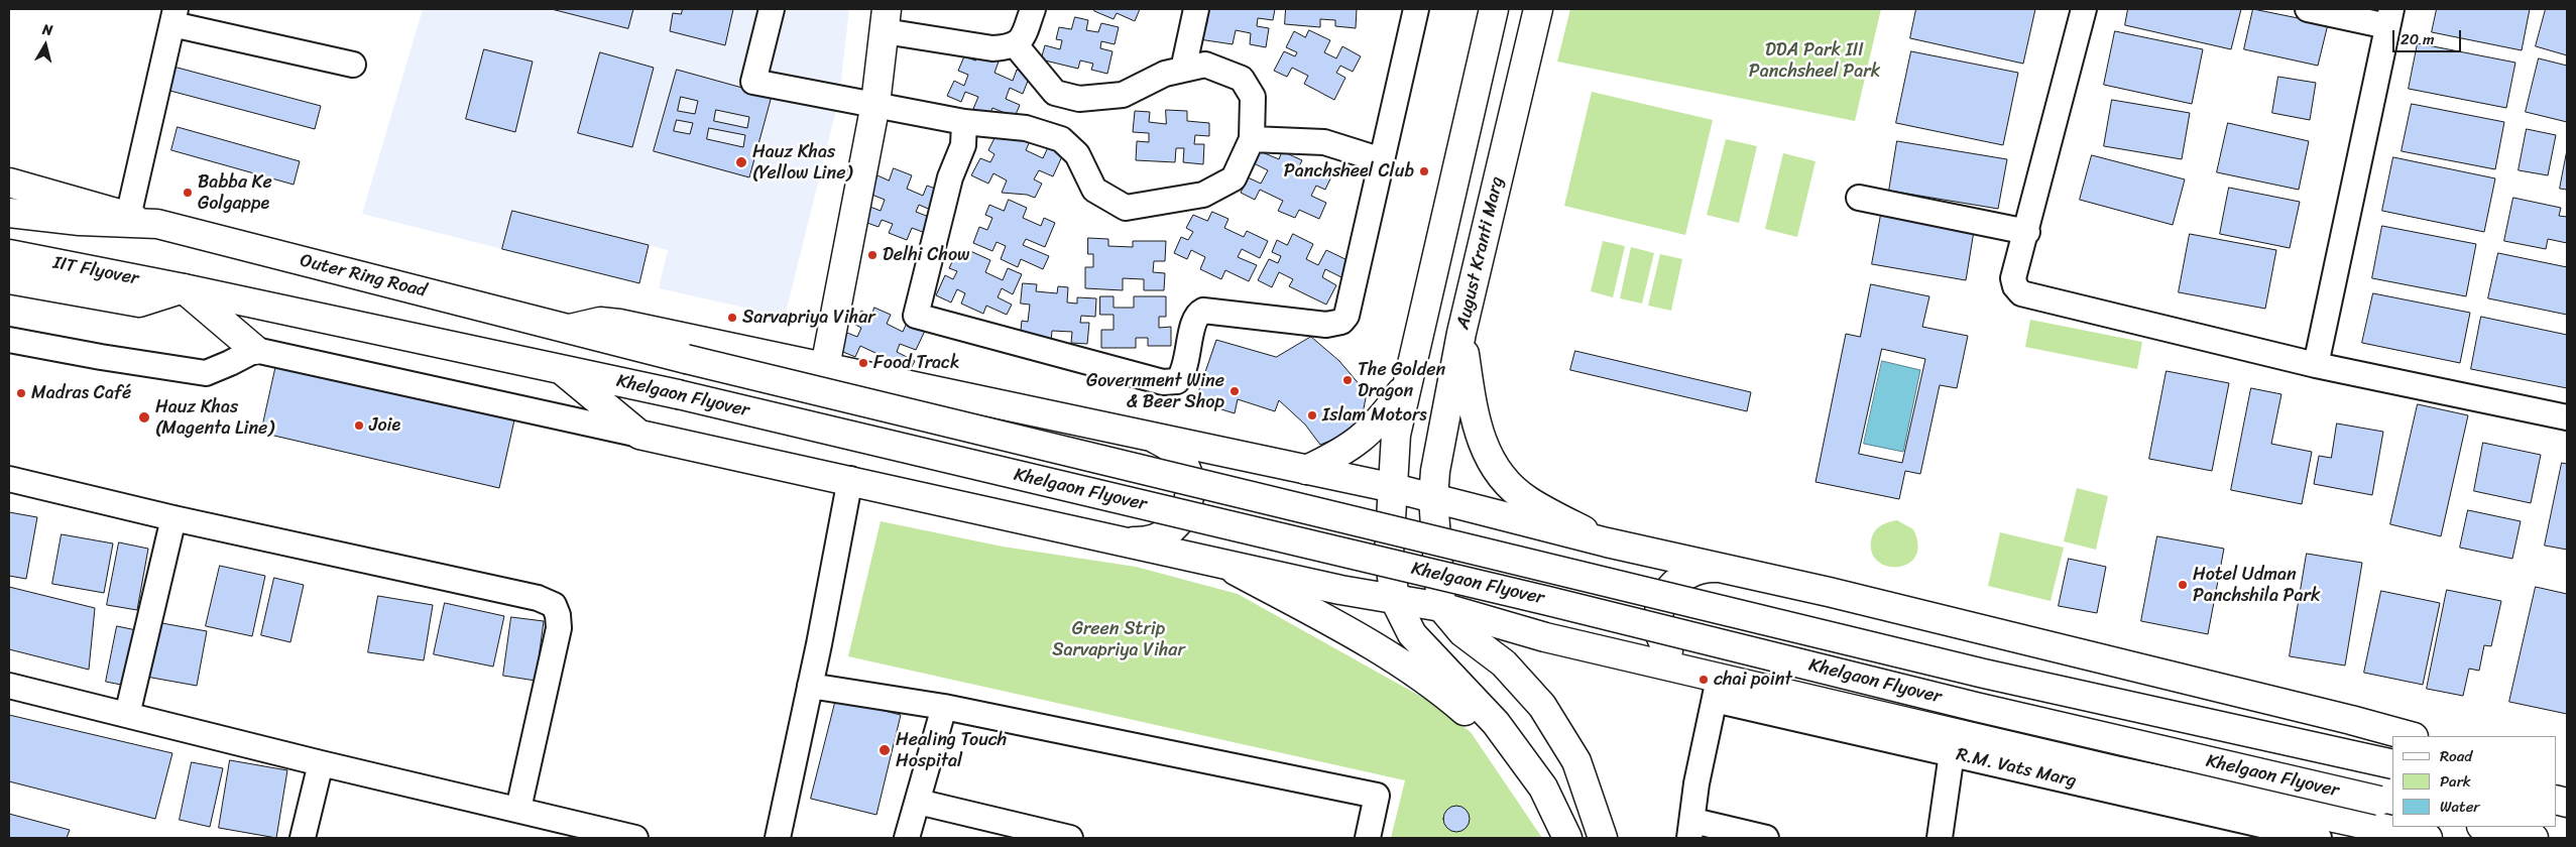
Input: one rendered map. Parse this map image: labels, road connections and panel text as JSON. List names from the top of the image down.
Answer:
{
  "streets": {
    "main road": [
      "August Kranti Marg",
      "IIT Flyover",
      "Outer Ring Road",
      "Khelgaon Flyover"
    ],
    "street": ["R.M. Vats Marg"]
  },
  "crossings": [
    ["Outer Ring Road", "Khelgaon Flyover"]
  ],
  "parks": ["DDA Park III Panchsheel Park", "Green Strip Sarvapriya Vihar"],
  "places": [
    "Hauz Khas (Yellow Line)",
    "Panchsheel Club",
    "Babba Ke Golgappe",
    "Delhi Chow",
    "Sarvapriya Vihar",
    "Food Track",
    "The Golden Dragon",
    "Government Wine & Beer Shop",
    "Madras Café",
    "Islam Motors",
    "Hauz Khas (Magenta Line)",
    "Joie",
    "Hotel Udman Panchshila Park",
    "chai point",
    "Healing Touch Hospital"
  ],
  "legend": ["Road", "Park", "Water"],
  "scale_bar": "20 m",
  "north": "top"
}
